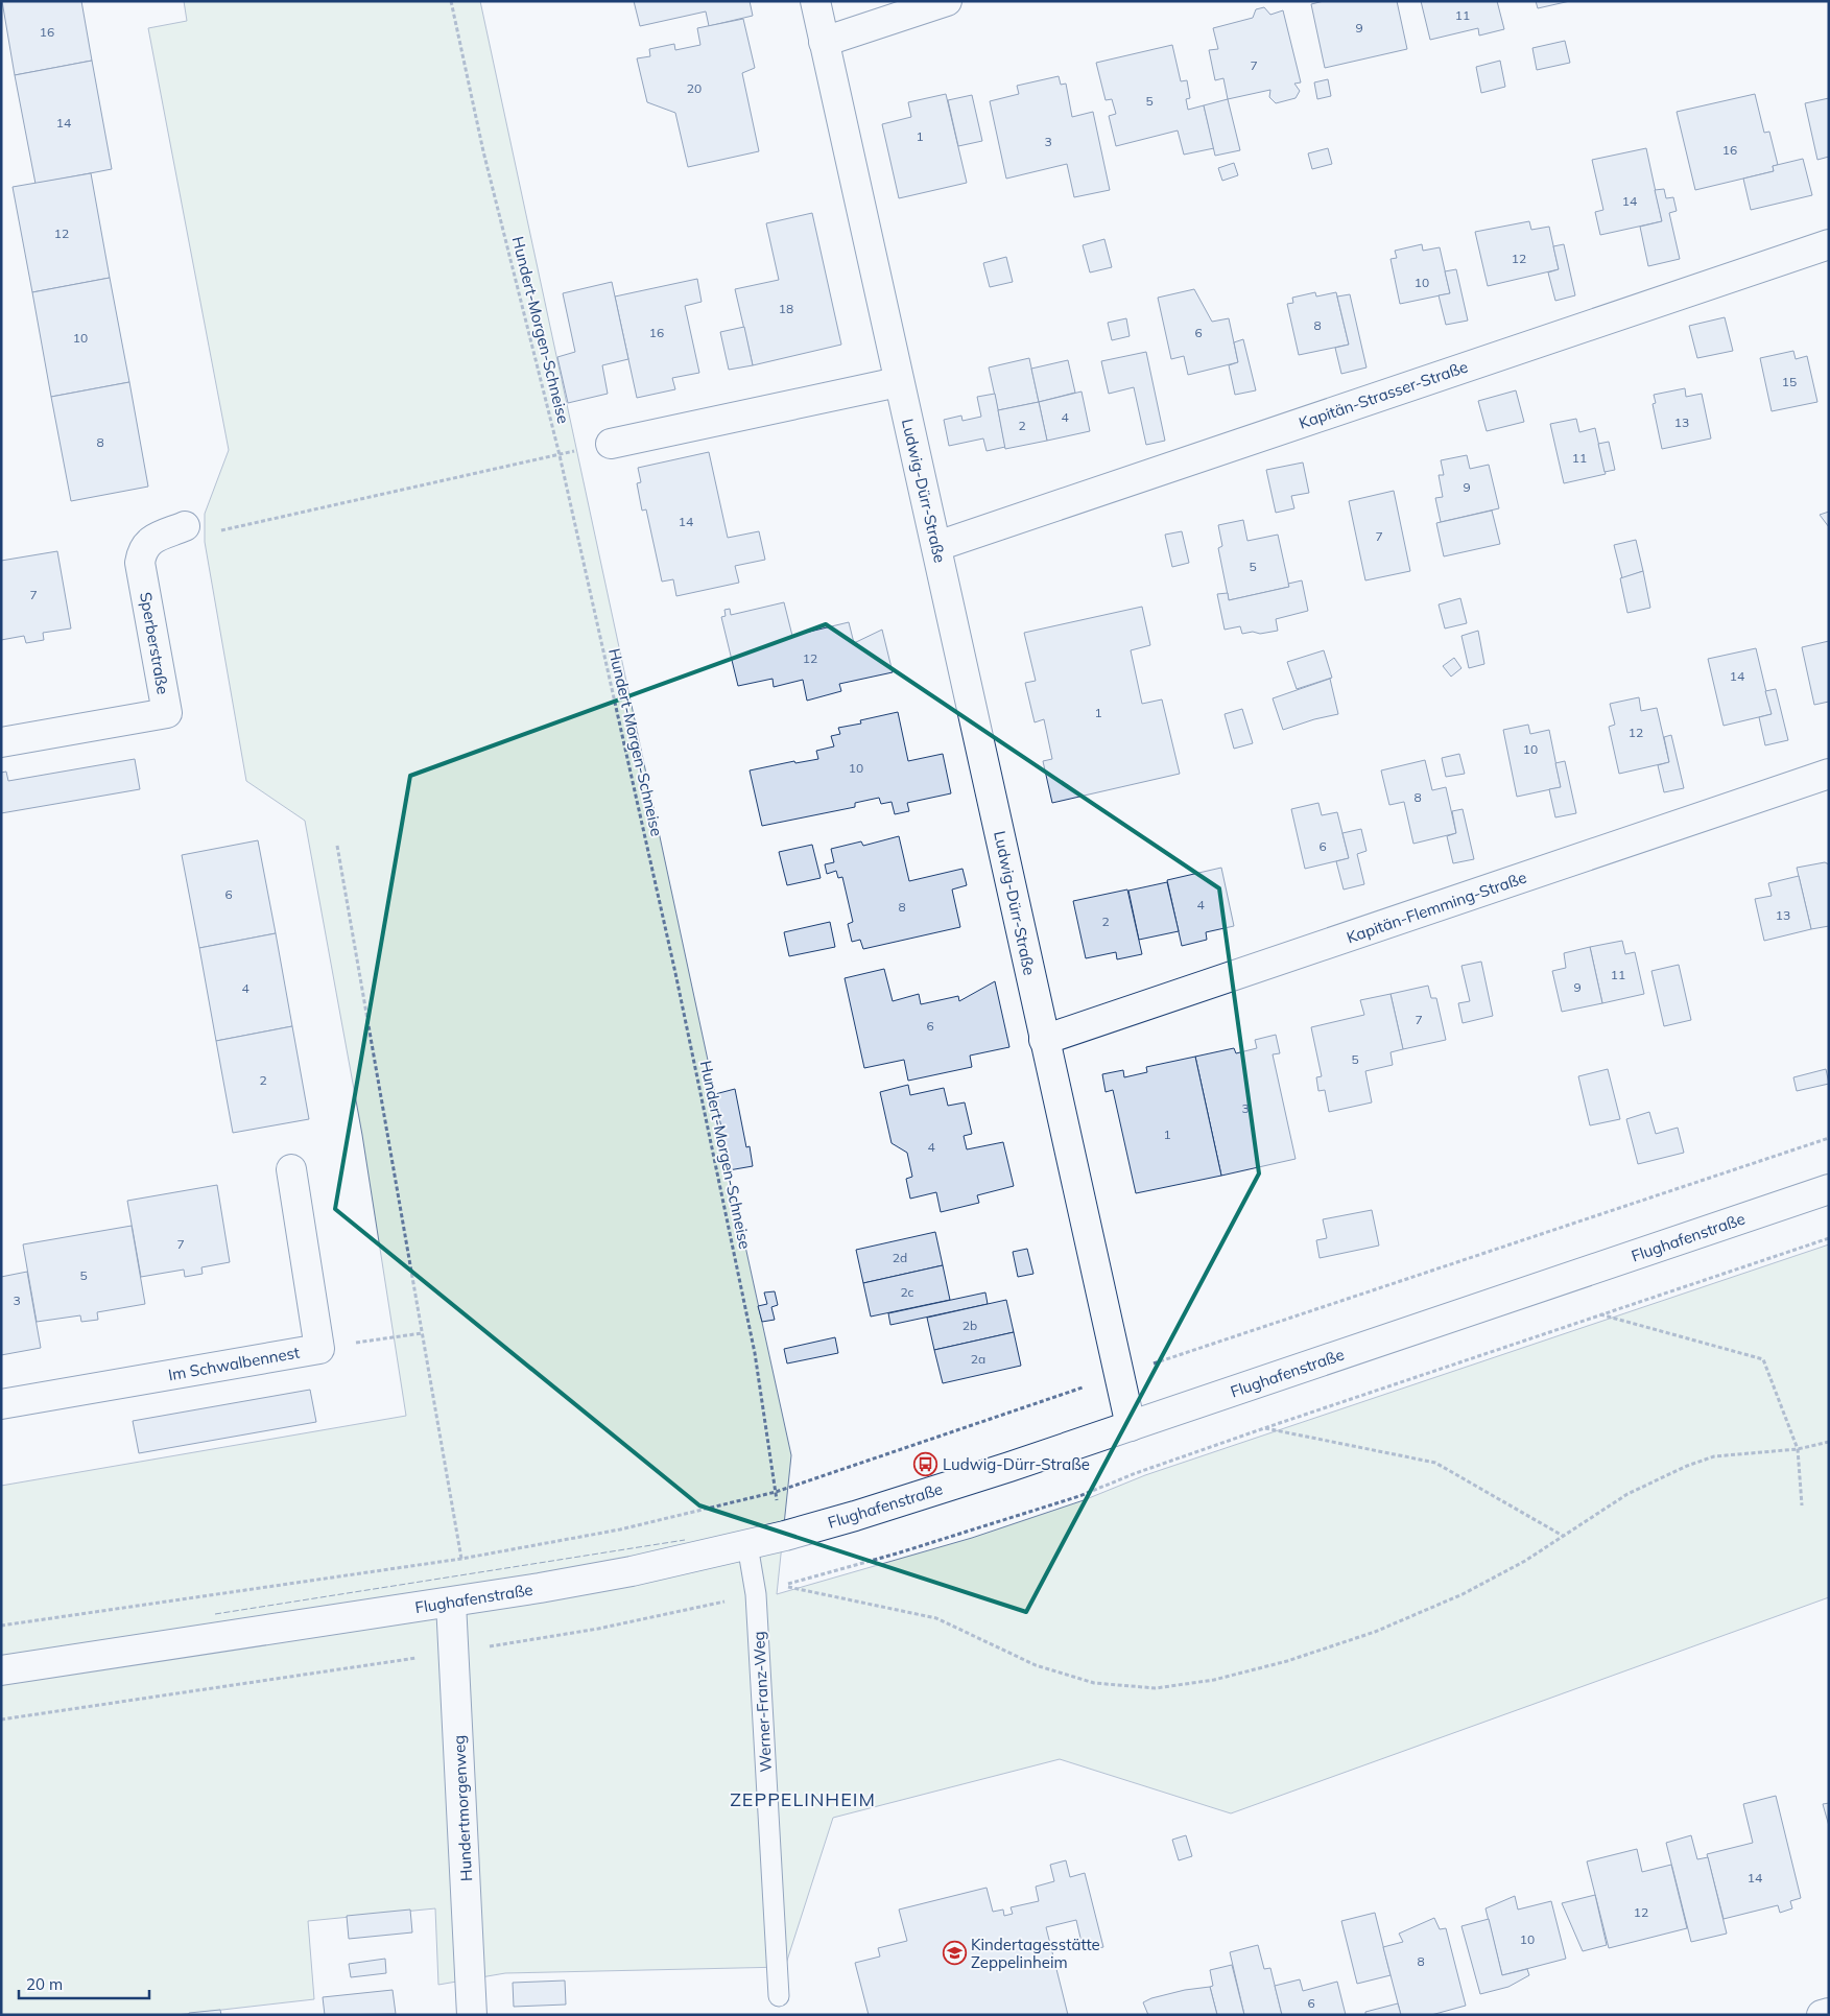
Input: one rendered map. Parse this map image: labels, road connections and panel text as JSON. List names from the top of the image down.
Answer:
{
  "streets": {
    "street": [
      "Kapitän-Strasser-Straße",
      "Ludwig-Dürr-Straße",
      "Sperberstraße",
      "Kapitän-Flemming-Straße",
      "Flughafenstraße",
      "Im Schwalbennest",
      "Hundertmorgenweg"
    ],
    "lane": ["Werner-Franz-Weg"],
    "path": ["Hundert-Morgen-Schneise"]
  },
  "crossings": [
    ["Kapitän-Strasser-Straße", "Ludwig-Dürr-Straße"],
    ["Ludwig-Dürr-Straße", "Kapitän-Flemming-Straße"],
    ["Ludwig-Dürr-Straße", "Flughafenstraße"],
    ["Flughafenstraße", "Werner-Franz-Weg"],
    ["Flughafenstraße", "Hundertmorgenweg"]
  ],
  "districts": ["ZEPPELINHEIM"],
  "places": {
    "bus stop": ["Ludwig-Dürr-Straße"],
    "school or university": ["Kindertagesstätte Zeppelinheim"]
  },
  "house_numbers": [
    "11",
    "9",
    "16",
    "7",
    "20",
    "5",
    "14",
    "1",
    "3",
    "16",
    "14",
    "12",
    "12",
    "10",
    "18",
    "8",
    "16",
    "6",
    "10",
    "15",
    "4",
    "13",
    "2",
    "8",
    "11",
    "9",
    "14",
    "7",
    "5",
    "7",
    "12",
    "14",
    "1",
    "12",
    "10",
    "10",
    "8",
    "6",
    "6",
    "4",
    "8",
    "13",
    "2",
    "11",
    "9",
    "4",
    "7",
    "6",
    "5",
    "2",
    "3",
    "1",
    "4",
    "7",
    "2d",
    "5",
    "2c",
    "3",
    "2b",
    "2a",
    "14",
    "12",
    "10",
    "8",
    "6"
  ],
  "scale_bar": "20 m"
}
